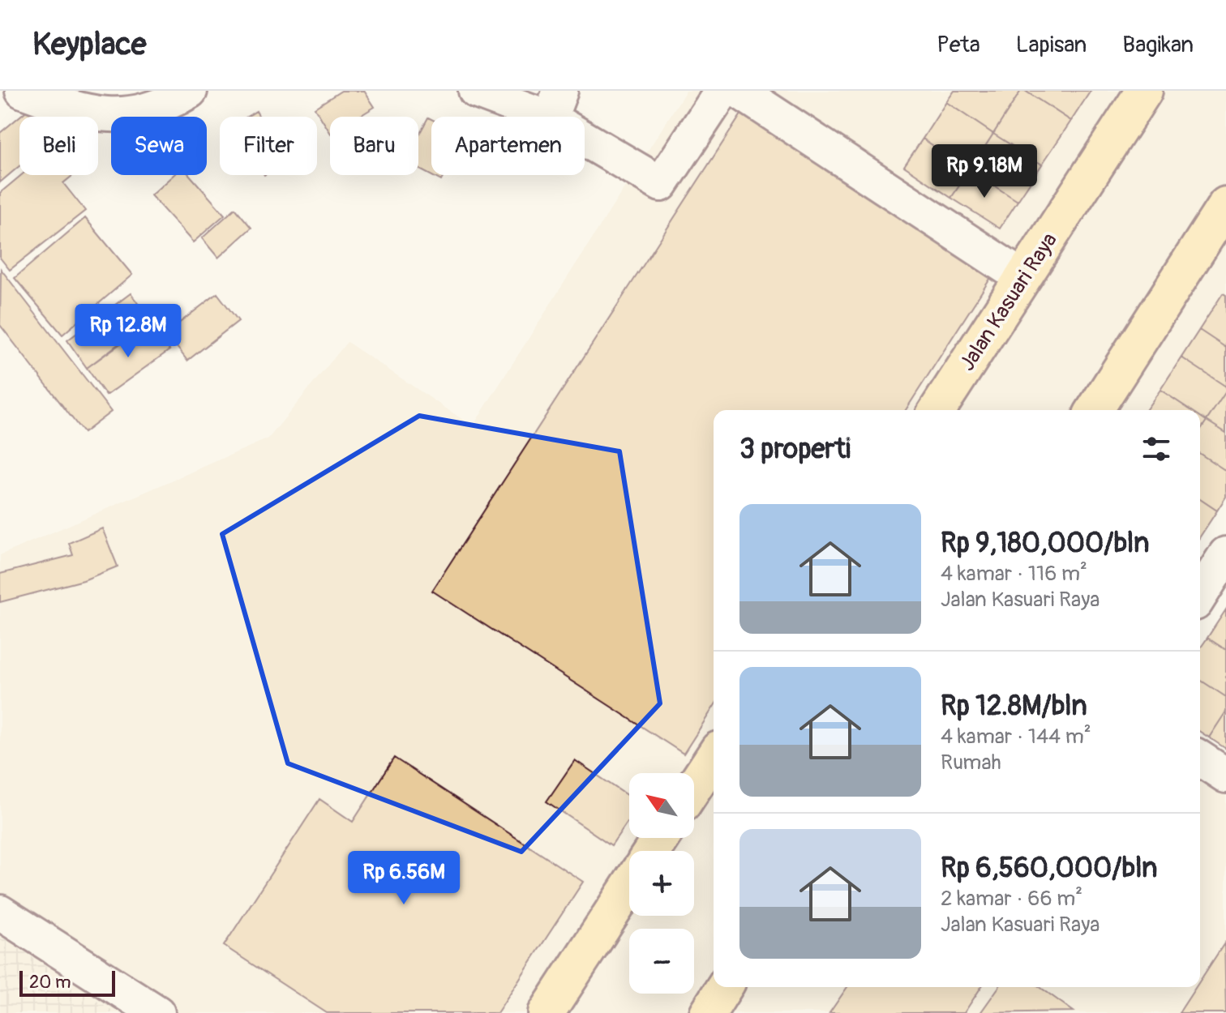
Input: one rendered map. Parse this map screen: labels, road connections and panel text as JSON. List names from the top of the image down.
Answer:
{
  "streets": {
    "main road": ["Jalan Kasuari Raya"]
  },
  "scale_bar": "20 m",
  "north": "top left",
  "page": {
    "header": "Keyplace",
    "nav": ["Peta", "Lapisan", "Bagikan"],
    "chip": [
      "Beli",
      "Sewa",
      "Filter",
      "Baru",
      "Apartemen"
    ],
    "price": ["Rp 9.18M", "Rp 12.8M", "Rp 6.56M"],
    "heading": "3 properti",
    "list": [
      {
        "name": "Rp 9,180,000/bln",
        "note": "4 kamar · 116 m² · Jalan Kasuari Raya"
      },
      {
        "name": "Rp 12.8M/bln",
        "note": "4 kamar · 144 m² · Rumah"
      },
      {
        "name": "Rp 6,560,000/bln",
        "note": "2 kamar · 66 m² · Jalan Kasuari Raya"
      }
    ],
    "map_buttons": ["+", "−"],
    "scale": "20 m"
  }
}
